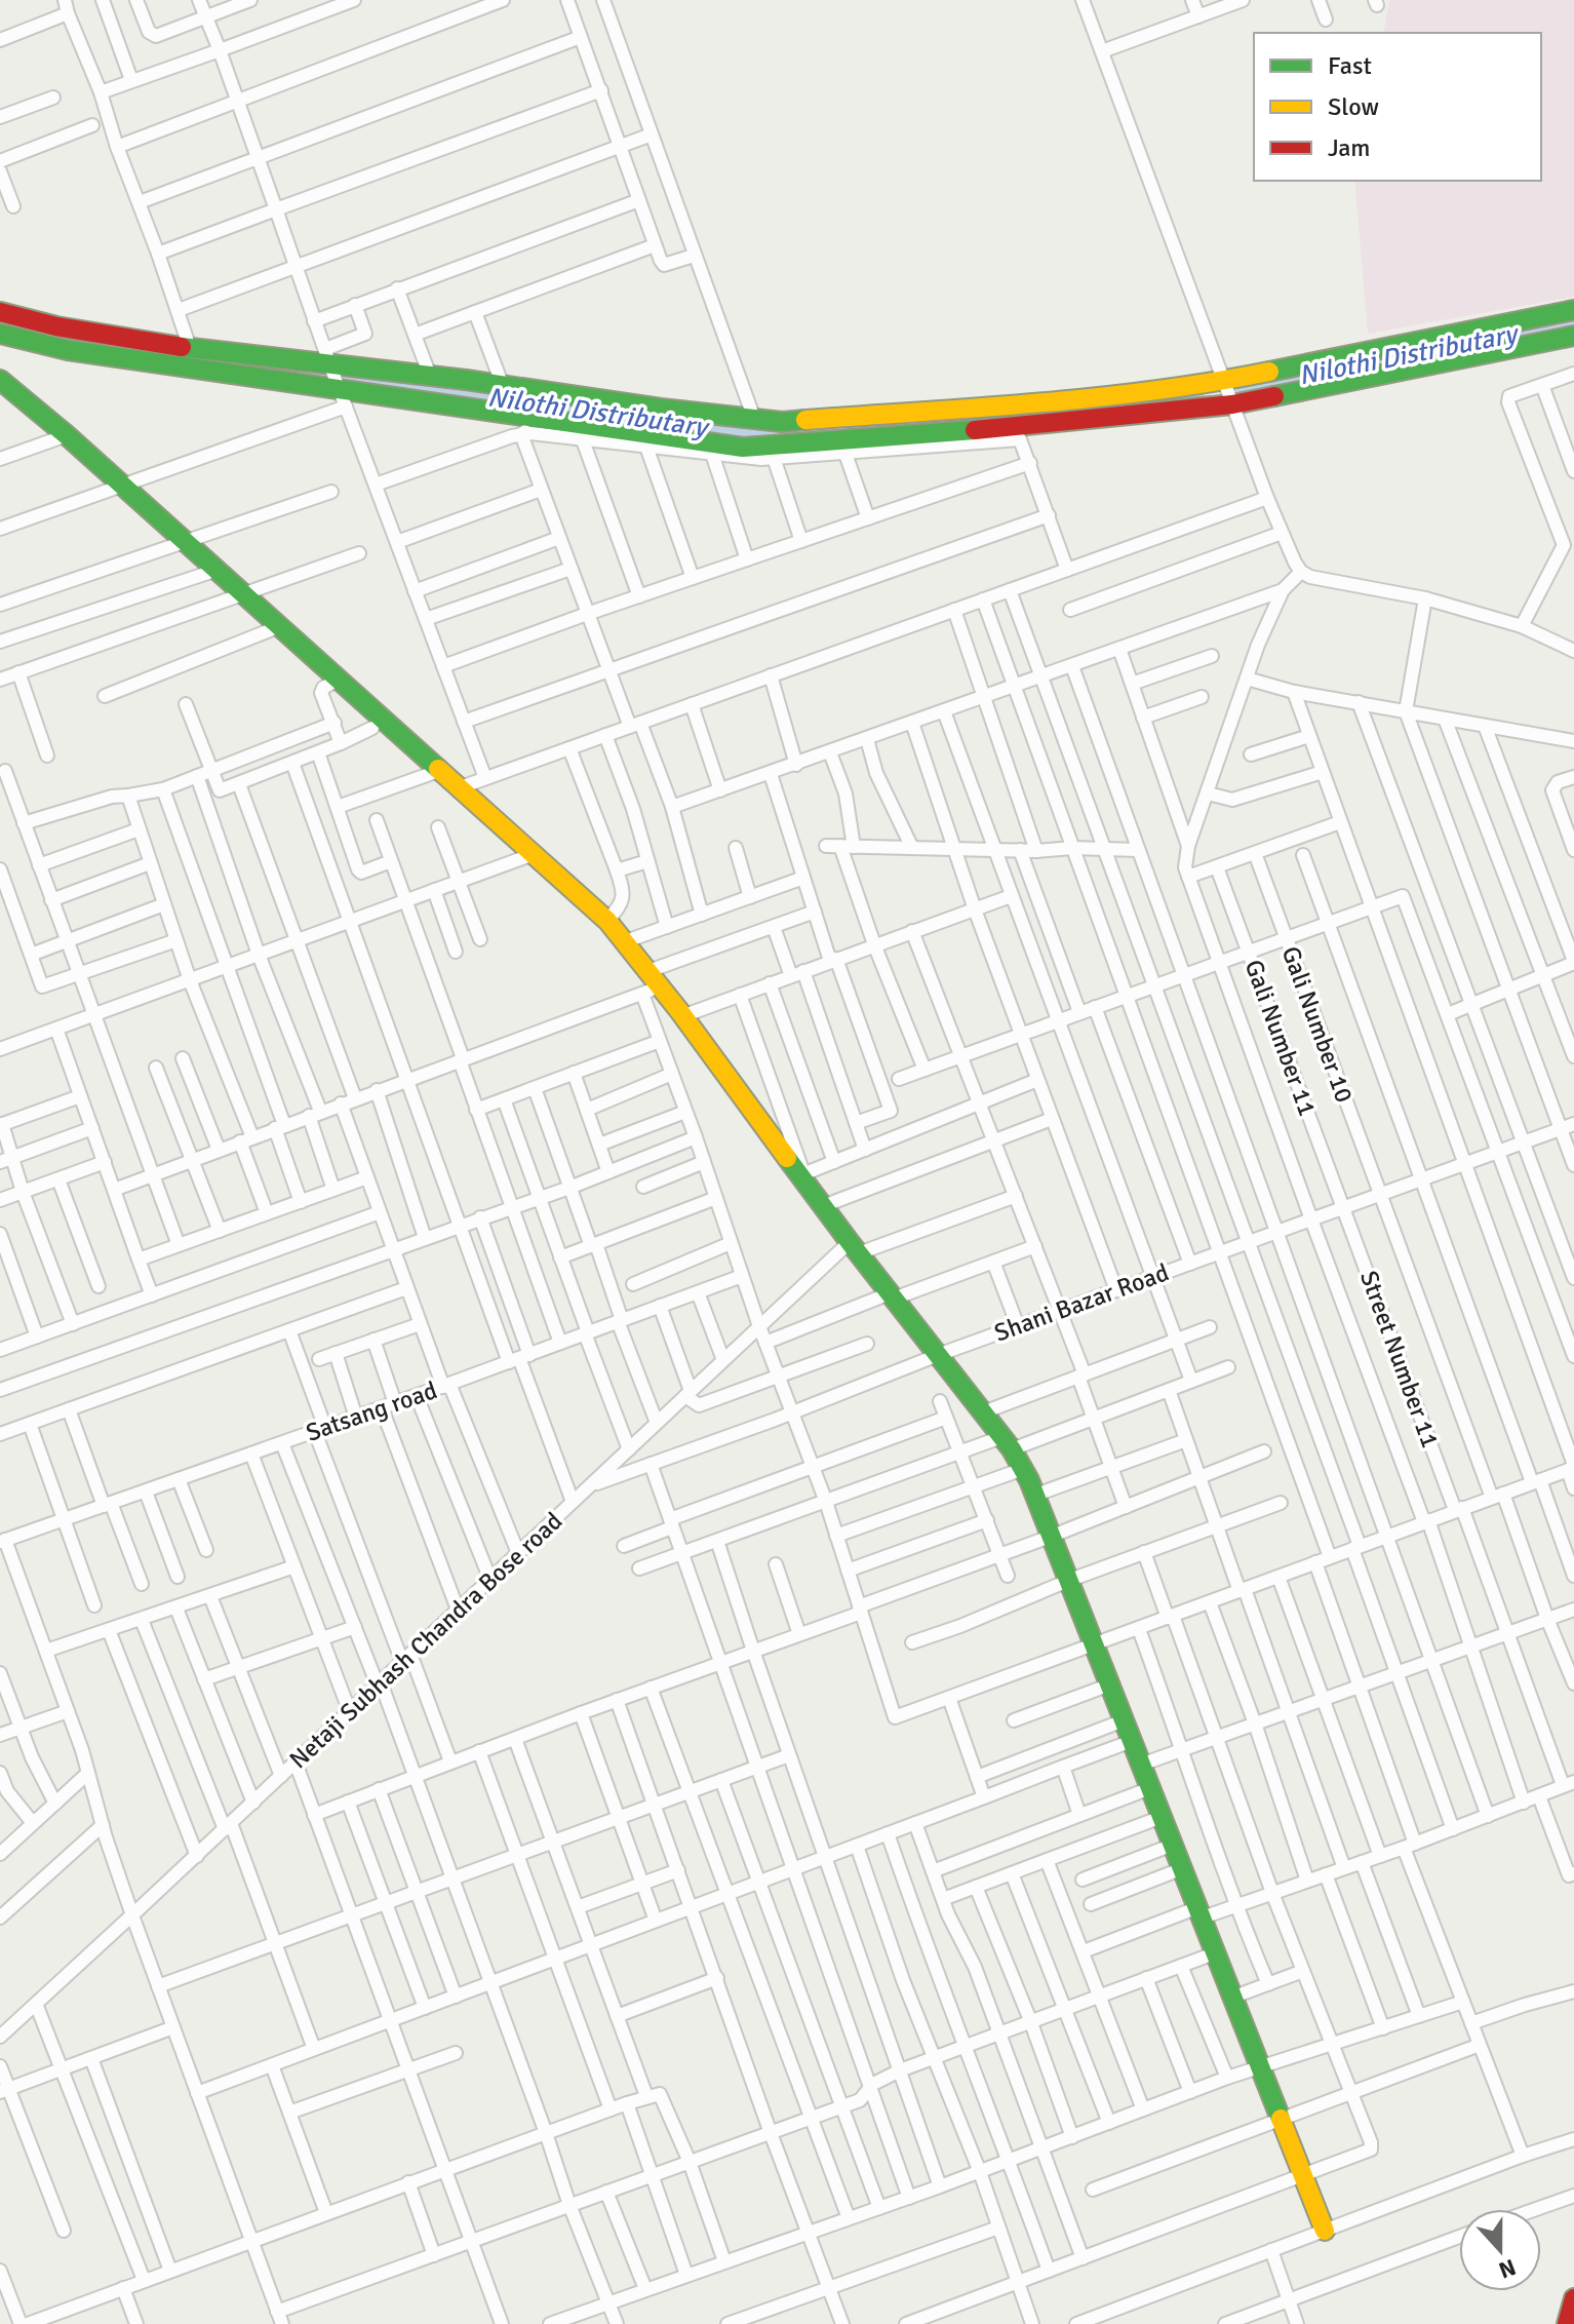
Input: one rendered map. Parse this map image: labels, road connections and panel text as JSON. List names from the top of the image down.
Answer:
{
  "streets": {
    "street": [
      "Gali Number 10",
      "Gali Number 11",
      "Shani Bazar Road",
      "Street Number 11",
      "Satsang road",
      "Netaji Subhash Chandra Bose road"
    ]
  },
  "crossings": [
    ["Gali Number 10", "Shani Bazar Road"],
    ["Gali Number 11", "Shani Bazar Road"],
    ["Gali Number 11", "Street Number 11"],
    ["Shani Bazar Road", "Street Number 11"],
    ["Shani Bazar Road", "Netaji Subhash Chandra Bose road"]
  ],
  "water": ["Nilothi Distributary"],
  "legend": ["Fast", "Slow", "Jam"],
  "north": "bottom"
}
